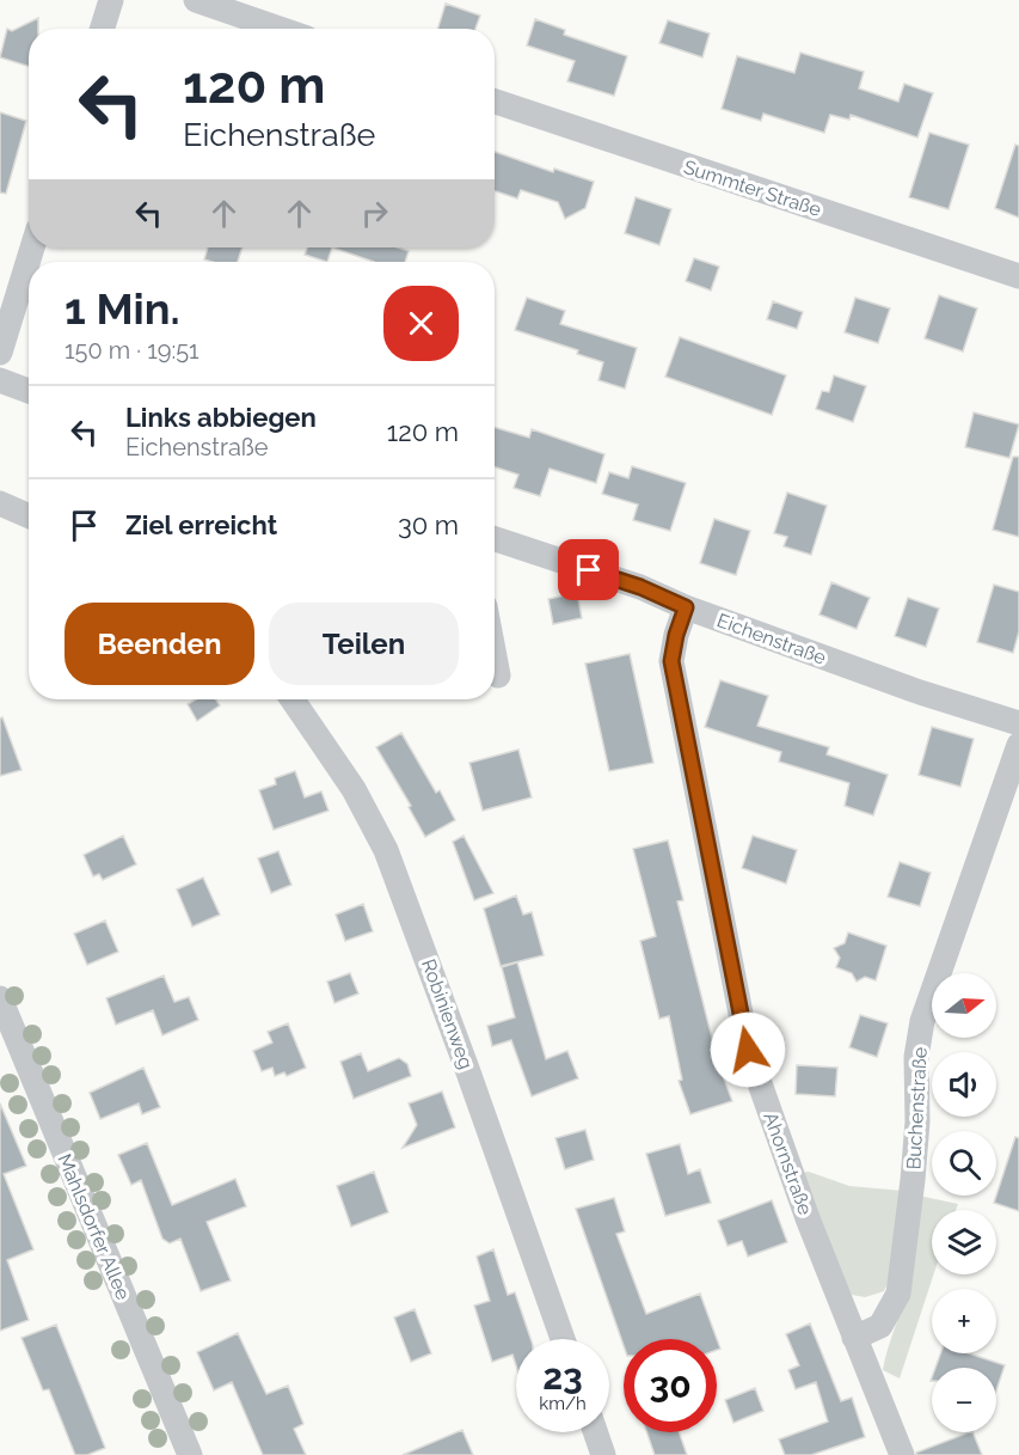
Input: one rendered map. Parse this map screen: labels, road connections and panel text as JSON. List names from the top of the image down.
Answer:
{
  "streets": {
    "street": [
      "Summter Straße",
      "Eichenstraße",
      "Robinienweg",
      "Buchenstraße",
      "Ahornstraße",
      "Mahlsdorfer Allee"
    ]
  },
  "crossings": [
    ["Eichenstraße", "Ahornstraße"],
    ["Buchenstraße", "Ahornstraße"]
  ],
  "north": "right",
  "page": {
    "turn": ["120 m", "Eichenstraße"],
    "heading": ["1 Min.", "150 m · 19:51"],
    "list": [
      {
        "name": "Links abbiegen",
        "note": "Eichenstraße",
        "value": "120 m"
      },
      {
        "name": "Ziel erreicht",
        "value": "30 m"
      }
    ],
    "buttons": ["Beenden", "Teilen"],
    "map_buttons": ["+", "−"],
    "speed": "23 km/h",
    "limit": "30"
  }
}
